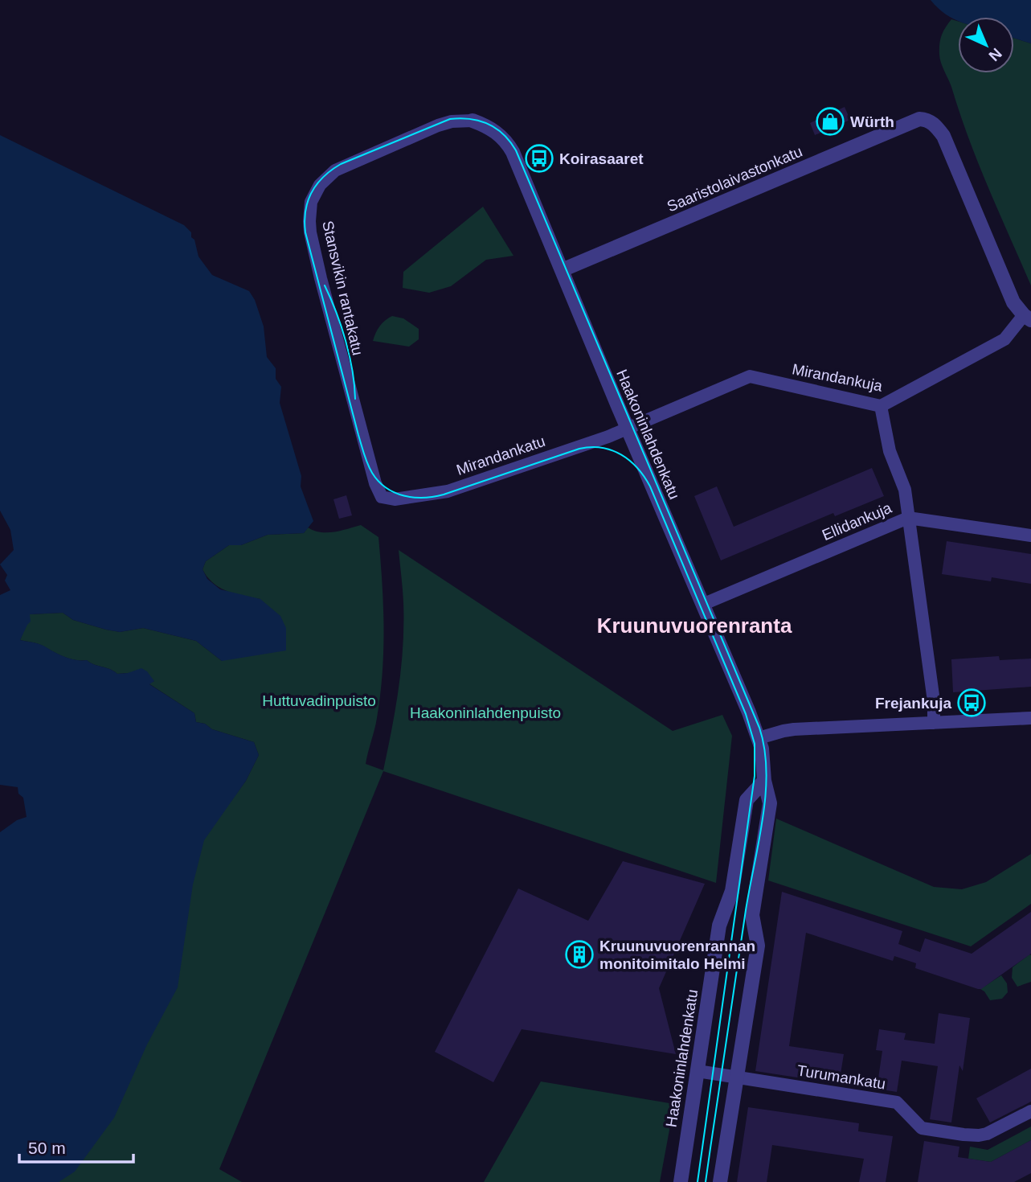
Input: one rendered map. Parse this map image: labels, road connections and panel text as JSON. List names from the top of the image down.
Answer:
{
  "streets": {
    "street": [
      "Saaristolaivastonkatu",
      "Stansvikin rantakatu",
      "Mirandankuja",
      "Haakoninlahdenkatu",
      "Mirandankatu",
      "Ellidankuja",
      "Turumankatu"
    ]
  },
  "crossings": [
    ["Saaristolaivastonkatu", "Mirandankuja"],
    ["Saaristolaivastonkatu", "Haakoninlahdenkatu"],
    ["Stansvikin rantakatu", "Haakoninlahdenkatu"],
    ["Stansvikin rantakatu", "Mirandankatu"],
    ["Mirandankuja", "Haakoninlahdenkatu"],
    ["Mirandankuja", "Mirandankatu"],
    ["Haakoninlahdenkatu", "Mirandankatu"],
    ["Haakoninlahdenkatu", "Ellidankuja"],
    ["Haakoninlahdenkatu", "Turumankatu"]
  ],
  "districts": ["Kruunuvuorenranta"],
  "parks": ["Huttuvadinpuisto", "Haakoninlahdenpuisto"],
  "places": {
    "shop": ["Würth"],
    "bus stop": ["Koirasaaret", "Frejankuja"],
    "building": ["Kruunuvuorenrannan monitoimitalo Helmi"]
  },
  "scale_bar": "50 m",
  "north": "bottom right"
}
